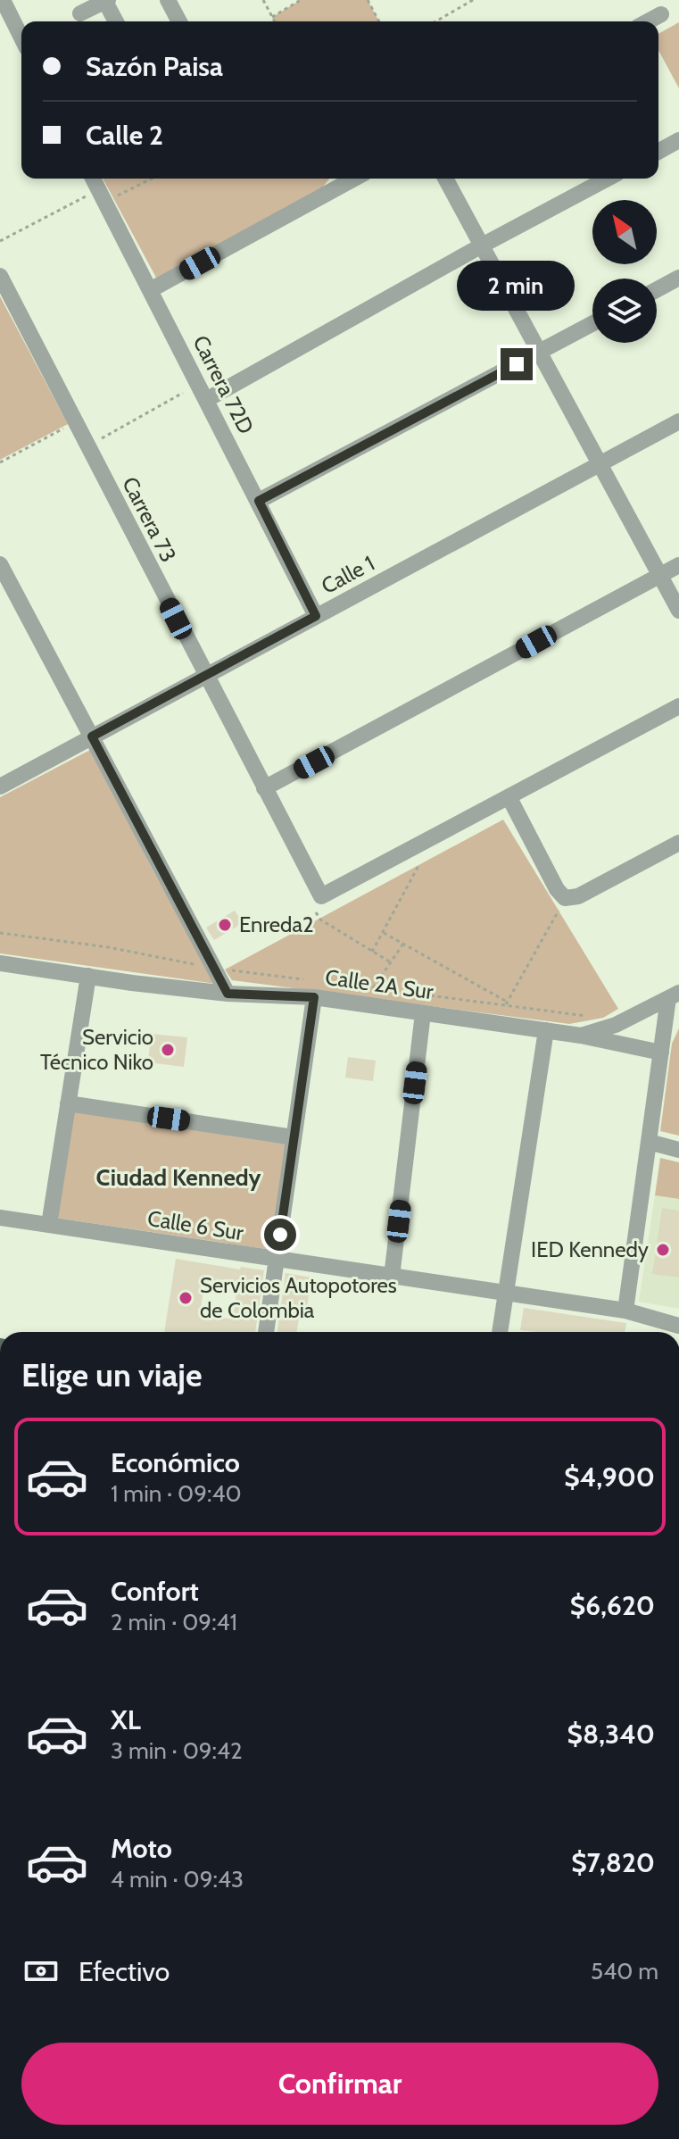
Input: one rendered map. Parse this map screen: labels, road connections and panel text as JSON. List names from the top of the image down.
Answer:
{
  "streets": {
    "street": [
      "Carrera 72D",
      "Carrera 73",
      "Calle 1",
      "Calle 2A Sur",
      "Calle 6 Sur"
    ]
  },
  "crossings": [
    ["Carrera 72D", "Calle 1"],
    ["Carrera 73", "Calle 1"]
  ],
  "districts": ["Ciudad Kennedy"],
  "places": [
    "Enreda2",
    "Servicio Técnico Niko",
    "IED Kennedy",
    "Servicios Autopotores de Colombia"
  ],
  "north": "top left",
  "page": {
    "banner": ["Sazón Paisa", "Calle 2"],
    "bubble": "2 min",
    "heading": "Elige un viaje",
    "list": [
      {
        "name": "Económico",
        "note": "1 min · 09:40",
        "value": "$4,900"
      },
      {
        "name": "Confort",
        "note": "2 min · 09:41",
        "value": "$6,620"
      },
      {
        "name": "XL",
        "note": "3 min · 09:42",
        "value": "$8,340"
      },
      {
        "name": "Moto",
        "note": "4 min · 09:43",
        "value": "$7,820"
      }
    ],
    "pay": ["Efectivo", "540 m"],
    "buttons": "Confirmar"
  }
}
